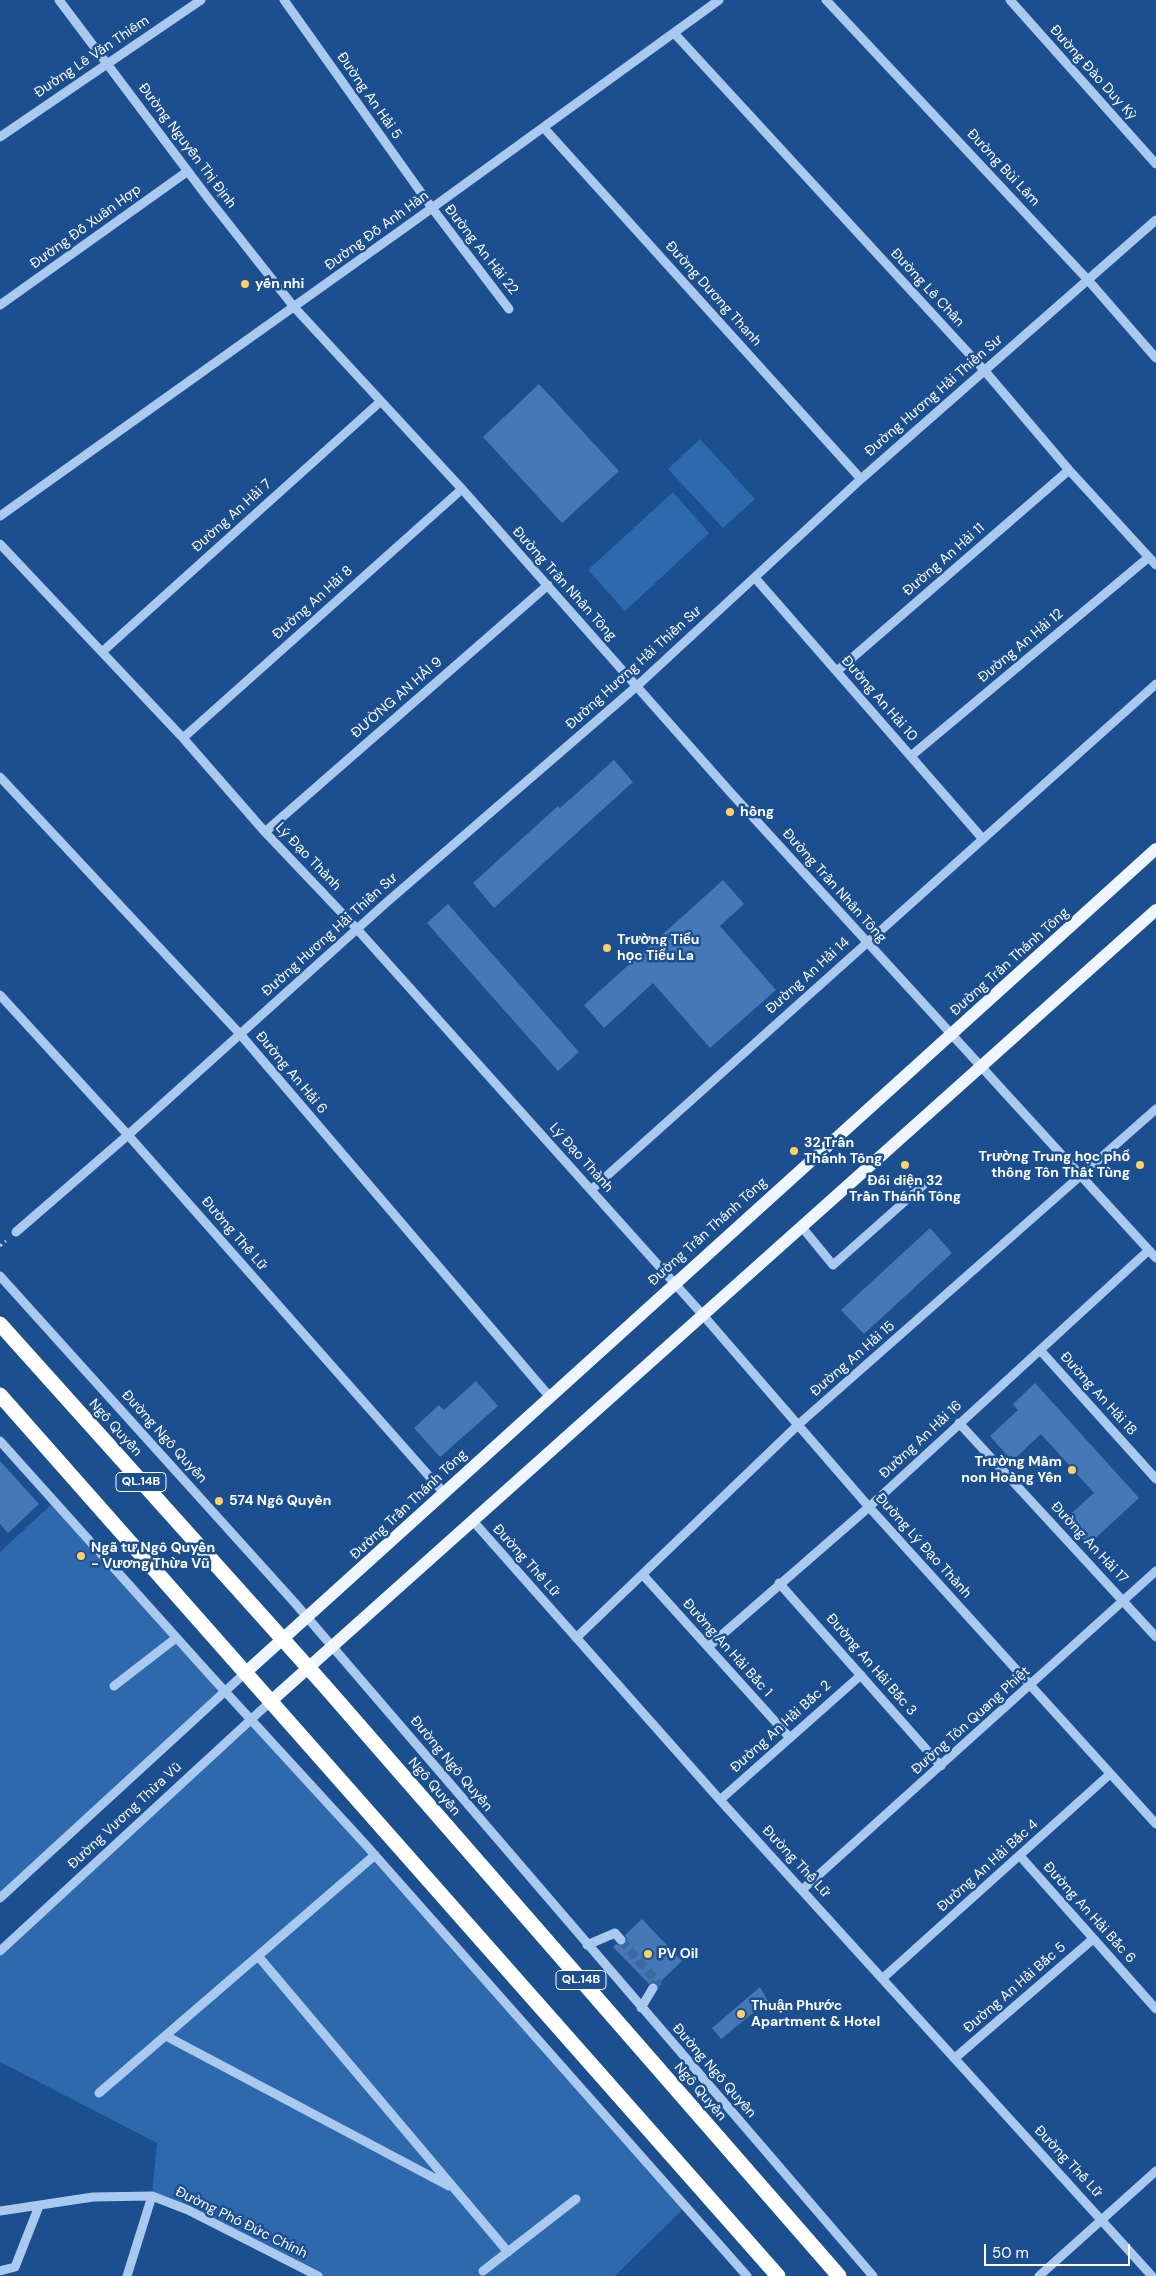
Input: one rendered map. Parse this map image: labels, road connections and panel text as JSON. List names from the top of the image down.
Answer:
{
  "streets": {
    "highway": ["Ngô Quyền", "QL.14B"],
    "main road": ["Đường Trần Thánh Tông"],
    "street": [
      "Đường Lê Văn Thiêm",
      "Đường Đào Duy Kỳ",
      "Đường An Hải 5",
      "Đường Nguyễn Thị Định",
      "Đường Bùi Lâm",
      "Đường Đỗ Xuân Hợp",
      "Đường Đỗ Anh Hàn",
      "Đường An Hải 22",
      "Đường Lê Chân",
      "Đường Dương Thanh",
      "Đường Hương Hải Thiền Sư",
      "Đường An Hải 7",
      "Đường An Hải 11",
      "Đường Trần Nhân Tông",
      "Đường An Hải 8",
      "Đường An Hải 12",
      "ĐƯỜNG AN HẢl 9",
      "Đường An Hải 10",
      "Lý Đạo Thành",
      "Đường An Hải 14",
      "Đường An Hải 6",
      "Đường Thế Lữ",
      "Đường An Hải 15",
      "Đường An Hải 18",
      "Đường Ngô Quyền",
      "Đường An Hải 16",
      "Đường An Hải 17",
      "Đường Lý Đạo Thành",
      "Đường An Hải Bắc 1",
      "Đường An Hải Bắc 3",
      "Đường Tôn Quang Phiệt",
      "Đường An Hải Bắc 2",
      "Đường Vương Thừa Vũ",
      "Đường An Hải Bắc 4",
      "Đường An Hải Bắc 6",
      "Đường An Hải Bắc 5",
      "Đường Phó Đức Chính"
    ]
  },
  "crossings": [
    ["Đường Lê Văn Thiêm", "Đường Nguyễn Thị Định"],
    ["Đường An Hải 5", "Đường Đỗ Anh Hàn"],
    ["Đường An Hải 5", "Đường An Hải 22"],
    ["Đường Nguyễn Thị Định", "Đường Đỗ Xuân Hợp"],
    ["Đường Nguyễn Thị Định", "Đường Đỗ Anh Hàn"],
    ["Đường Nguyễn Thị Định", "Đường Trần Nhân Tông"],
    ["Đường Bùi Lâm", "Đường Hương Hải Thiền Sư"],
    ["Đường Đỗ Anh Hàn", "Đường An Hải 22"],
    ["Đường Đỗ Anh Hàn", "Đường Lê Chân"],
    ["Đường Đỗ Anh Hàn", "Đường Dương Thanh"],
    ["Đường Đỗ Anh Hàn", "Đường Trần Nhân Tông"],
    ["Đường Lê Chân", "Đường Hương Hải Thiền Sư"],
    ["Đường Lê Chân", "Đường An Hải 11"],
    ["Đường Lê Chân", "Đường An Hải 12"],
    ["Đường Dương Thanh", "Đường Hương Hải Thiền Sư"],
    ["Đường Hương Hải Thiền Sư", "Đường Trần Nhân Tông"],
    ["Đường Hương Hải Thiền Sư", "Đường An Hải 10"],
    ["Đường Hương Hải Thiền Sư", "Lý Đạo Thành"],
    ["Đường Hương Hải Thiền Sư", "Đường An Hải 6"],
    ["Đường Hương Hải Thiền Sư", "Đường Thế Lữ"],
    ["Đường An Hải 7", "Đường Trần Nhân Tông"],
    ["Đường An Hải 7", "Lý Đạo Thành"],
    ["Đường An Hải 11", "Đường An Hải 10"],
    ["Đường Trần Nhân Tông", "Đường An Hải 8"],
    ["Đường Trần Nhân Tông", "ĐƯỜNG AN HẢl 9"],
    ["Đường Trần Nhân Tông", "Đường Trần Thánh Tông"],
    ["Đường Trần Nhân Tông", "Đường An Hải 14"],
    ["Đường Trần Nhân Tông", "Đường An Hải 15"],
    ["Đường Trần Nhân Tông", "Đường An Hải 16"],
    ["Đường An Hải 8", "Lý Đạo Thành"],
    ["Đường An Hải 12", "Đường An Hải 10"],
    ["ĐƯỜNG AN HẢl 9", "Lý Đạo Thành"],
    ["Đường An Hải 10", "Đường An Hải 14"],
    ["Lý Đạo Thành", "Đường Trần Thánh Tông"],
    ["Lý Đạo Thành", "Đường An Hải 14"],
    ["Lý Đạo Thành", "Đường Lý Đạo Thành"],
    ["Đường Trần Thánh Tông", "Đường An Hải 6"],
    ["Đường Trần Thánh Tông", "Đường Thế Lữ"],
    ["Đường Trần Thánh Tông", "Ngô Quyền"],
    ["Đường Trần Thánh Tông", "Đường Ngô Quyền"],
    ["Đường Trần Thánh Tông", "Đường Lý Đạo Thành"],
    ["Đường Trần Thánh Tông", "Đường Vương Thừa Vũ"],
    ["Đường Thế Lữ", "Đường An Hải 15"],
    ["Đường Thế Lữ", "Đường Tôn Quang Phiệt"],
    ["Đường Thế Lữ", "Đường An Hải Bắc 2"],
    ["Đường Thế Lữ", "Đường An Hải Bắc 4"],
    ["Đường Thế Lữ", "Đường An Hải Bắc 5"],
    ["Đường An Hải 15", "Đường Lý Đạo Thành"],
    ["Đường An Hải 15", "Đường An Hải Bắc 1"],
    ["Đường An Hải 18", "Đường An Hải 16"],
    ["Đường An Hải 16", "Đường An Hải 17"],
    ["Đường An Hải 16", "Đường Lý Đạo Thành"],
    ["Đường An Hải 16", "Đường An Hải Bắc 1"],
    ["Đường An Hải 16", "Đường An Hải Bắc 3"],
    ["Đường An Hải 17", "Đường Tôn Quang Phiệt"],
    ["Đường Lý Đạo Thành", "Đường Tôn Quang Phiệt"],
    ["Đường Lý Đạo Thành", "Đường An Hải Bắc 4"],
    ["Đường An Hải Bắc 1", "Đường An Hải Bắc 2"],
    ["Đường An Hải Bắc 3", "Đường Tôn Quang Phiệt"],
    ["Đường An Hải Bắc 3", "Đường An Hải Bắc 2"],
    ["Đường An Hải Bắc 4", "Đường An Hải Bắc 6"],
    ["Đường An Hải Bắc 6", "Đường An Hải Bắc 5"]
  ],
  "places": [
    "yến nhi",
    "hồng",
    "Trường Tiểu học Tiểu La",
    "32 Trần Thánh Tông",
    "Đối diện 32 Trần Thánh Tông",
    "Trường Trung học phổ thông Tôn Thất Tùng",
    "Trường Mầm non Hoàng Yến",
    "574 Ngô Quyền",
    "Ngã tư Ngô Quyền - Vương Thừa Vũ",
    "PV Oil",
    "Thuận Phước Apartment & Hotel"
  ],
  "scale_bar": "50 m"
}
